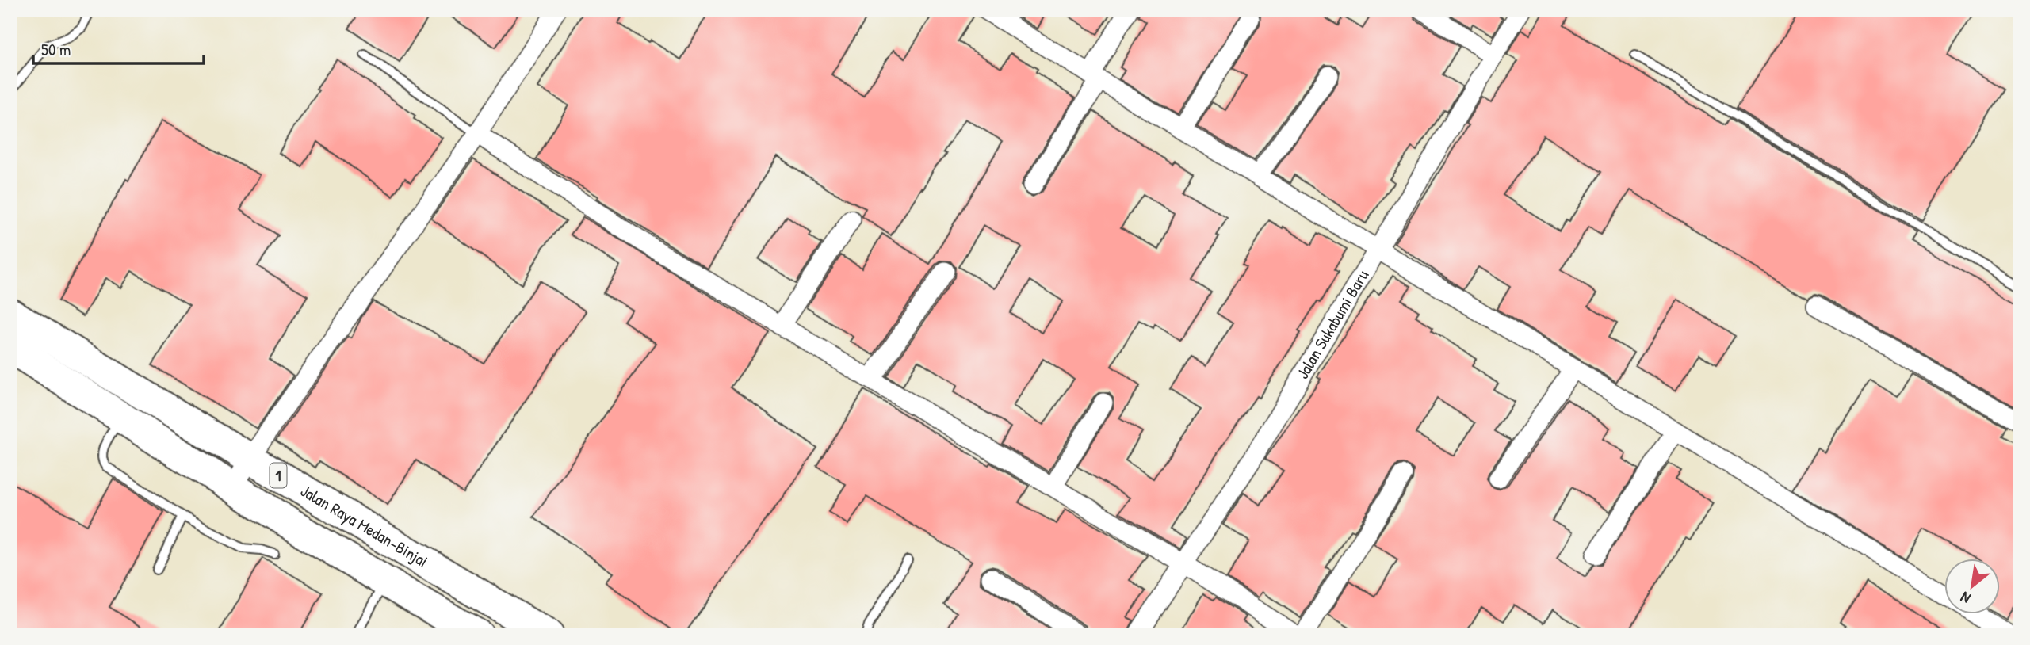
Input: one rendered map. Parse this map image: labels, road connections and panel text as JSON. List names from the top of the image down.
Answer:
{
  "streets": {
    "highway": ["1", "Jalan Raya Medan-Binjai"],
    "street": ["Jalan Sukabumi Baru"]
  },
  "scale_bar": "50 m",
  "north": "bottom left"
}
